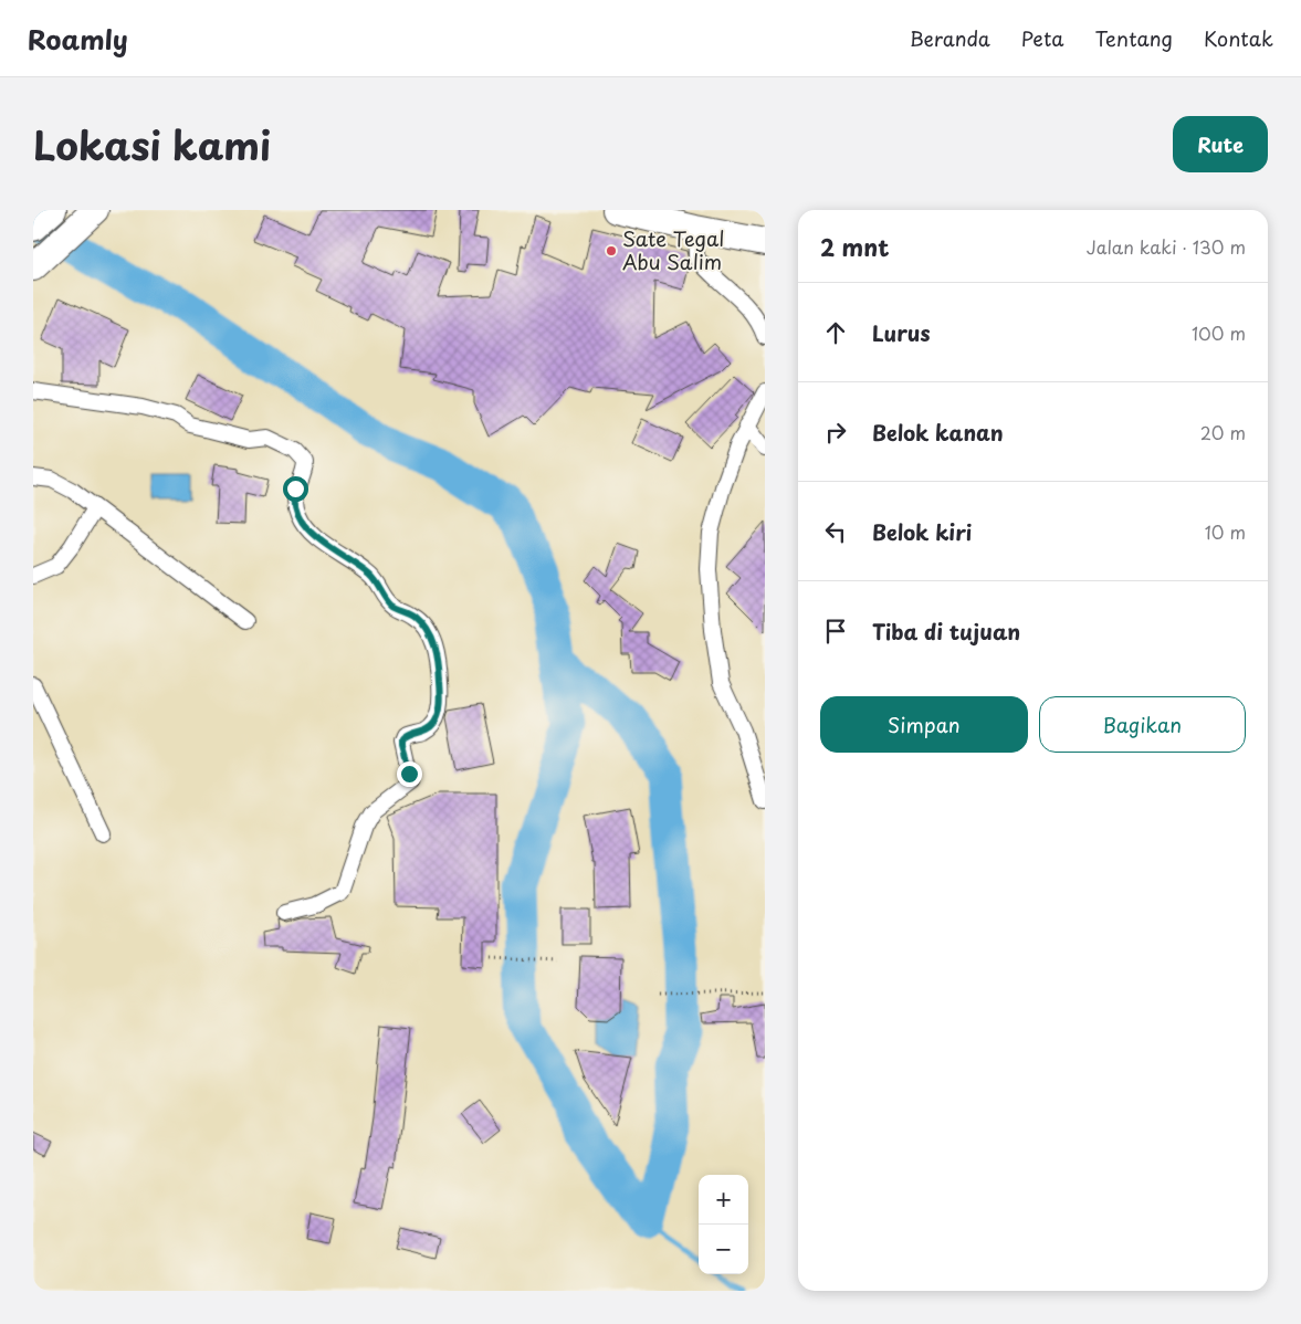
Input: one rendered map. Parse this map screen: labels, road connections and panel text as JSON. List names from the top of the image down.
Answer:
{
  "places": ["Sate Tegal Abu Salim"],
  "page": {
    "header": "Roamly",
    "nav": [
      "Beranda",
      "Peta",
      "Tentang",
      "Kontak"
    ],
    "title": "Lokasi kami",
    "buttons": [
      "Rute",
      ["Simpan", "Bagikan"]
    ],
    "heading": ["2 mnt", "Jalan kaki · 130 m"],
    "list": [
      ["Lurus", "100 m"],
      ["Belok kanan", "20 m"],
      ["Belok kiri", "10 m"],
      "Tiba di tujuan"
    ],
    "map_buttons": ["+", "−"]
  }
}
